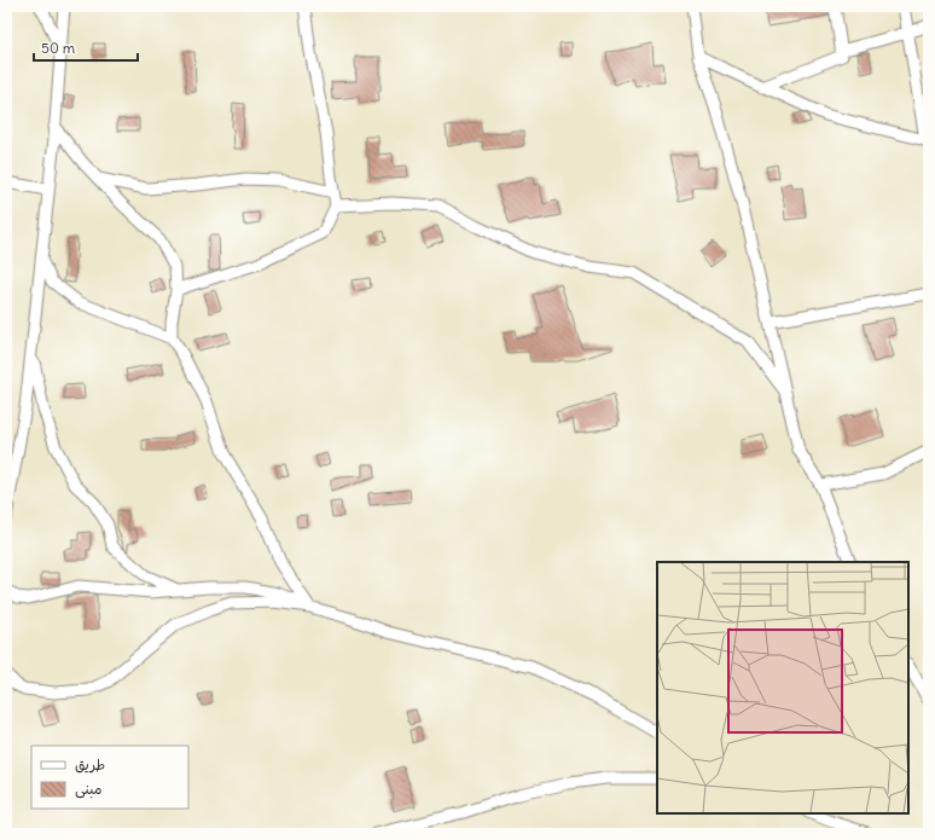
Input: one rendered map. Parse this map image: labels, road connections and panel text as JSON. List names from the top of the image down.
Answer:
{
  "legend": ["طريق", "مبنى"],
  "scale_bar": "50 m"
}
